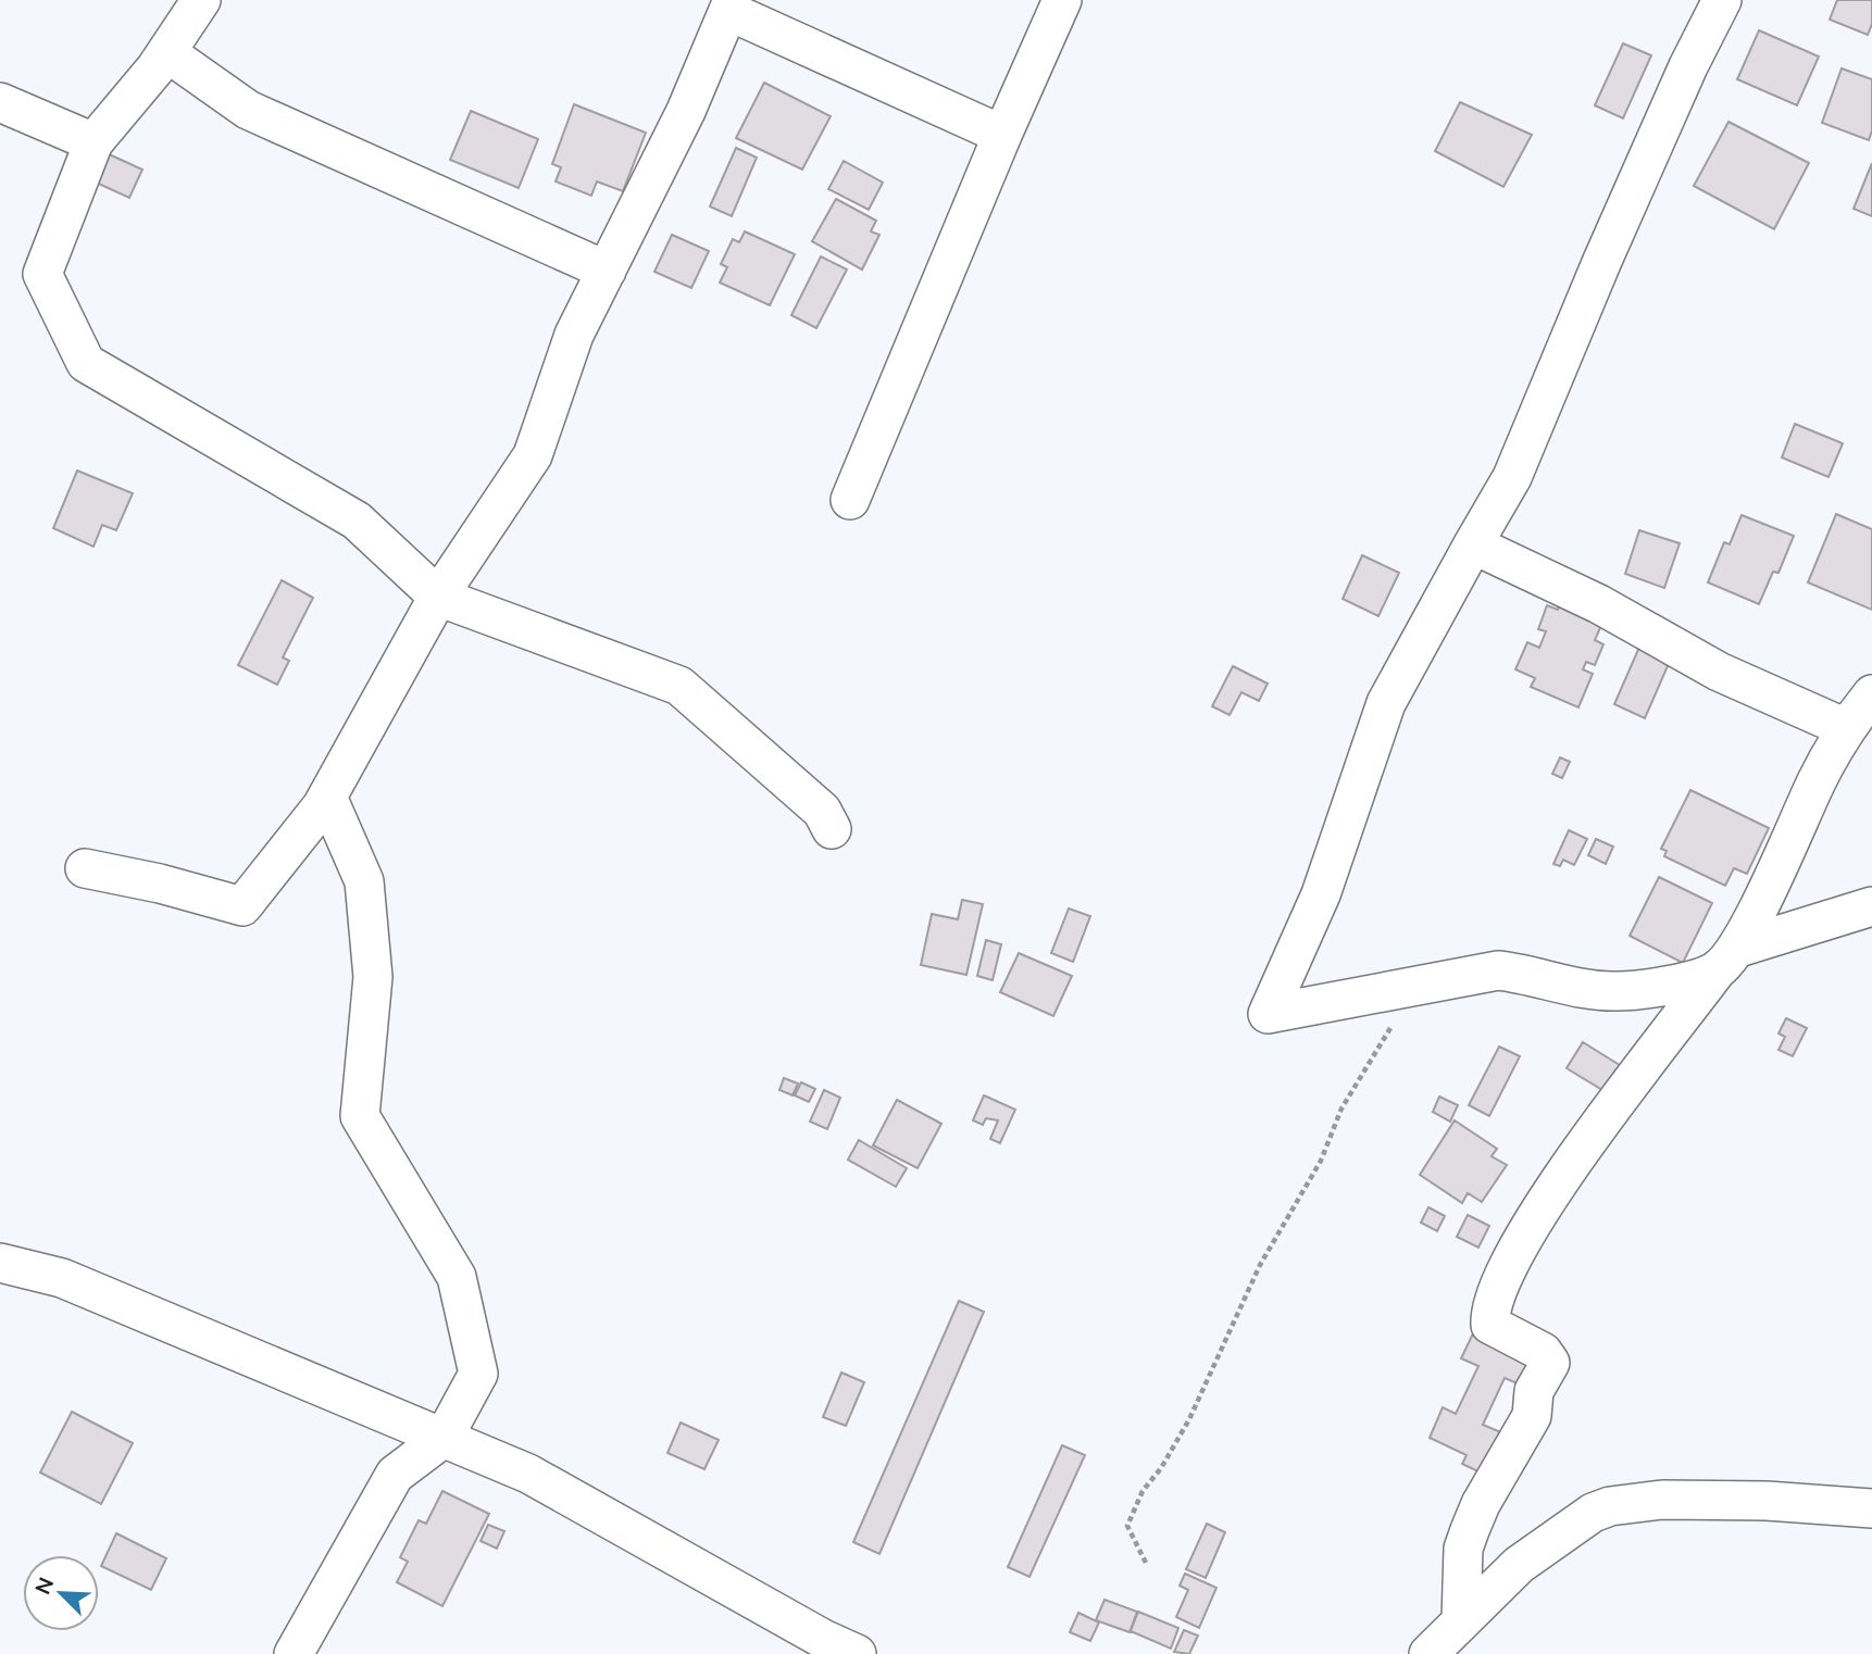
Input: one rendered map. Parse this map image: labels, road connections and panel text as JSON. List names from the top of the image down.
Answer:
{
  "north": "top left"
}
